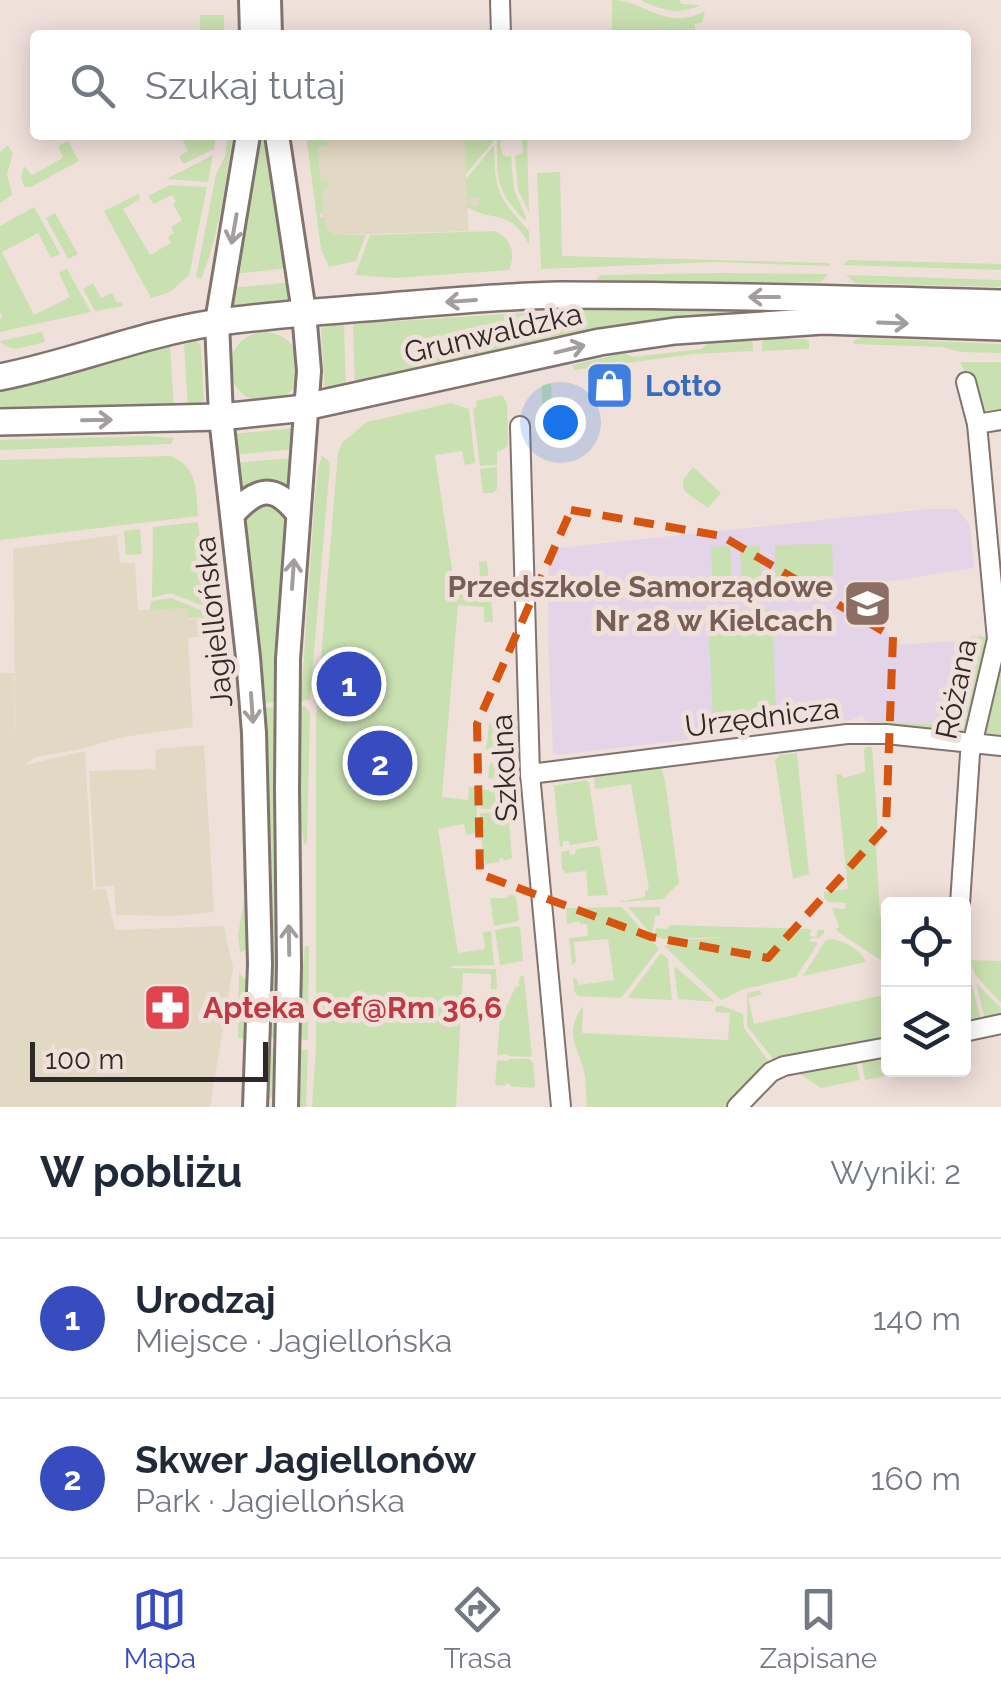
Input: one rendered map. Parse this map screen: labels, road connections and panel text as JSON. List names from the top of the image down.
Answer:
{
  "streets": {
    "main road": ["Grunwaldzka"],
    "street": [
      "Jagiellońska",
      "Różana",
      "Urzędnicza",
      "Szkolna"
    ]
  },
  "crossings": [
    ["Grunwaldzka", "Jagiellońska"],
    ["Różana", "Urzędnicza"],
    ["Urzędnicza", "Szkolna"]
  ],
  "places": {
    "shop": ["Lotto"],
    "school or university": ["Przedszkole Samorządowe Nr 28 w Kielcach"],
    "pharmacy": ["Apteka Cef@Rm 36,6"]
  },
  "scale_bar": "100 m",
  "page": {
    "search": "Szukaj tutaj",
    "pins": ["1", "2"],
    "scale": "100 m",
    "heading": ["W pobliżu", "Wyniki: 2"],
    "list": [
      {
        "mark": "1",
        "name": "Urodzaj",
        "note": "Miejsce · Jagiellońska",
        "value": "140 m"
      },
      {
        "mark": "2",
        "name": "Skwer Jagiellonów",
        "note": "Park · Jagiellońska",
        "value": "160 m"
      }
    ],
    "nav": ["Mapa", "Trasa", "Zapisane"]
  }
}
